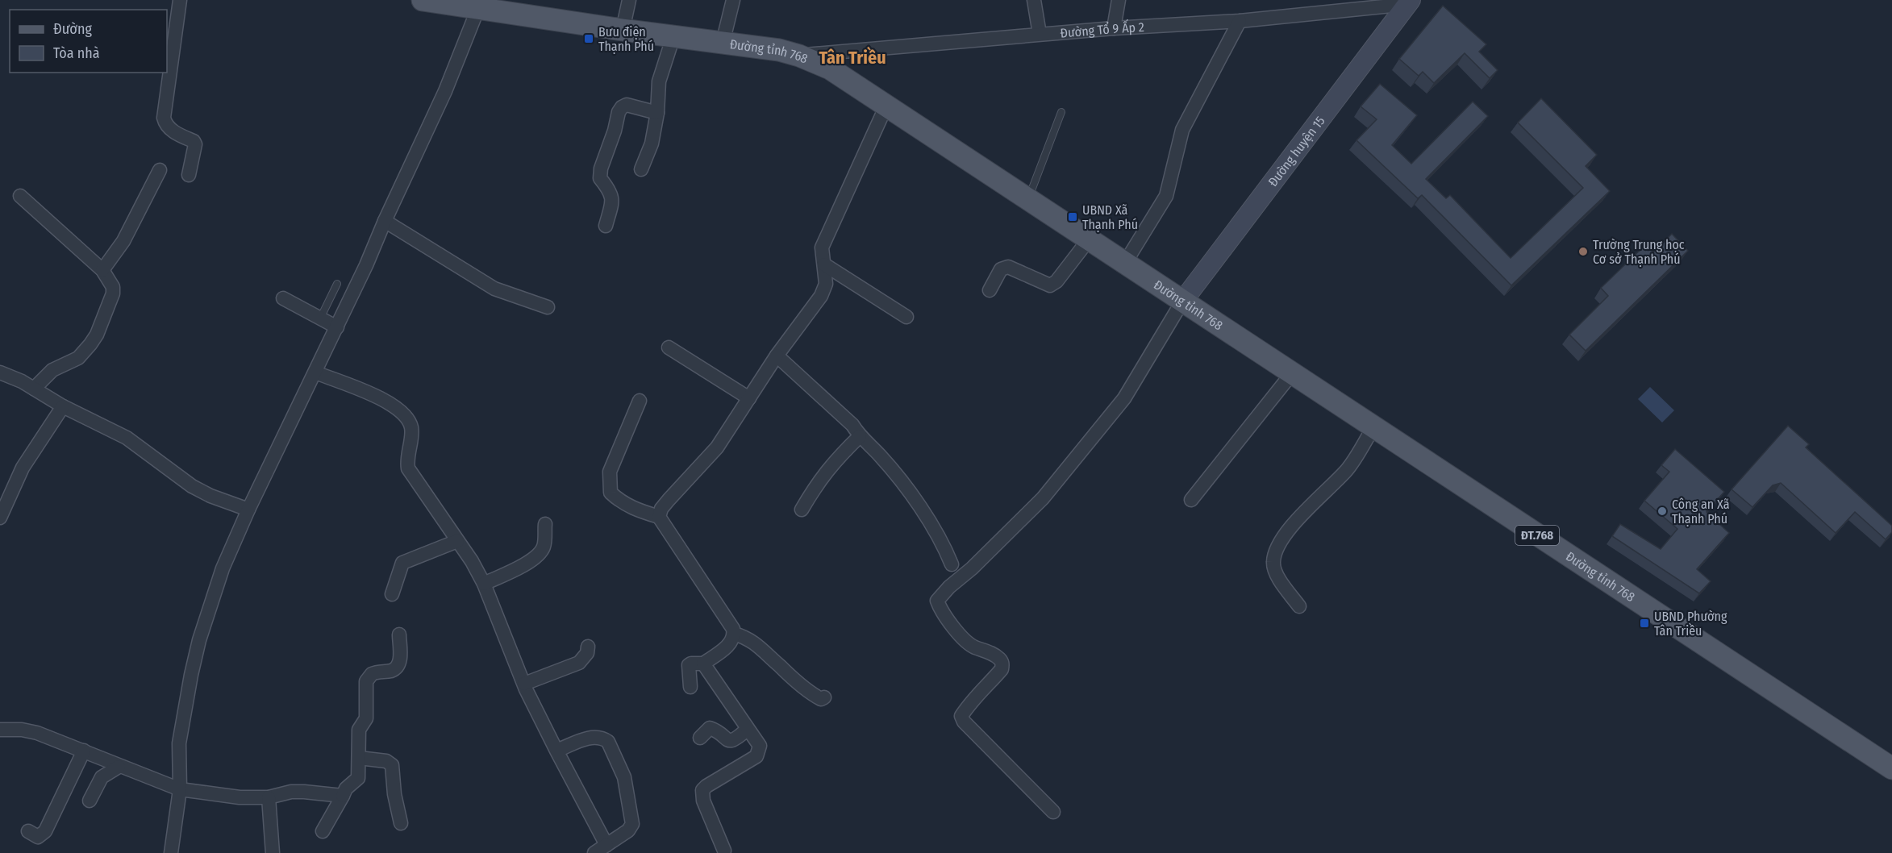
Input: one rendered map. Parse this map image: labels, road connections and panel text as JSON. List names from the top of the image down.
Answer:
{
  "streets": {
    "main road": ["Đường tỉnh 768", "ĐT.768"],
    "street": ["Đường Tổ 9 Ấp 2", "Đường huyện 15"]
  },
  "crossings": [
    ["Đường Tổ 9 Ấp 2", "Đường tỉnh 768"],
    ["Đường Tổ 9 Ấp 2", "Đường huyện 15"],
    ["Đường tỉnh 768", "Đường huyện 15"]
  ],
  "districts": ["Tân Triều"],
  "places": {
    "transit": ["Bưu điện Thạnh Phú", "UBND Xã Thạnh Phú", "UBND Phường Tân Triều"],
    "other": ["Trường Trung học Cơ sở Thạnh Phú", "Công an Xã Thạnh Phú"]
  },
  "legend": ["Đường", "Tòa nhà"]
}
